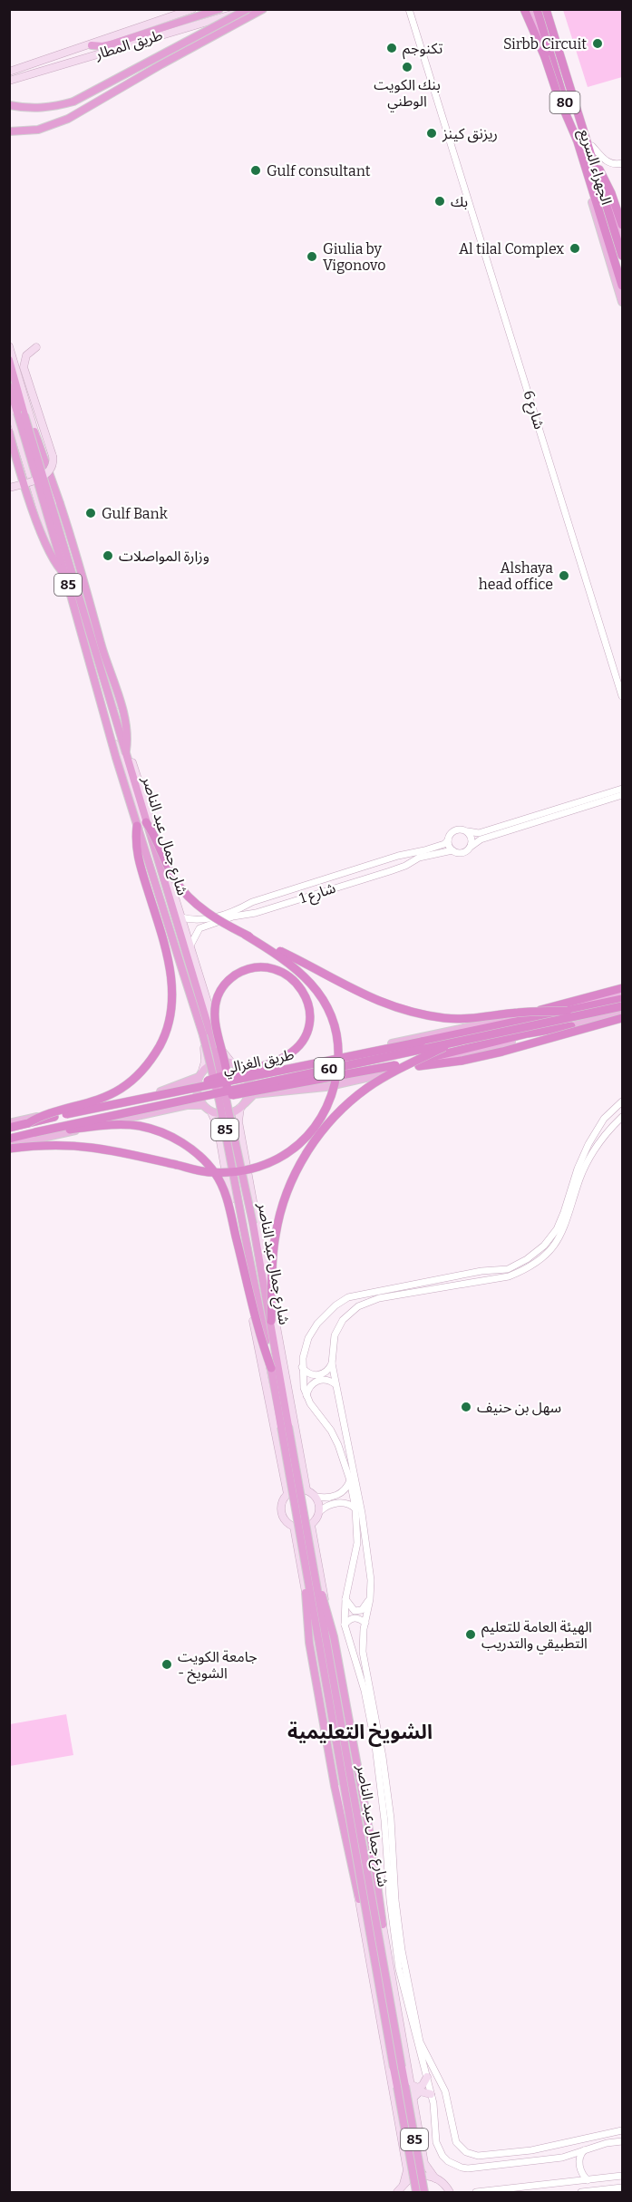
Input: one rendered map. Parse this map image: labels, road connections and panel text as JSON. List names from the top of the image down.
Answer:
{
  "streets": {
    "highway": [
      "80",
      "الجهراء السريع",
      "85",
      "شارع جمال عبد الناصر",
      "طريق الغزالي",
      "60"
    ],
    "main road": ["طريق المطار"],
    "street": ["شارع 6", "شارع 1"]
  },
  "crossings": [
    ["طريق الغزالي", "60"]
  ],
  "districts": ["الشويخ التعليمية"],
  "places": [
    "Sirbb Circuit",
    "تكنوجم",
    "بنك الكويت الوطني",
    "ريزنق كينز",
    "Gulf consultant",
    "بك",
    "Al tilal Complex",
    "Giulia by Vigonovo",
    "Gulf Bank",
    "وزارة المواصلات",
    "Alshaya head office",
    "سهل بن حنيف",
    "الهيئة العامة للتعليم التطبيقي والتدريب",
    "جامعة الكويت - الشويخ"
  ]
}
